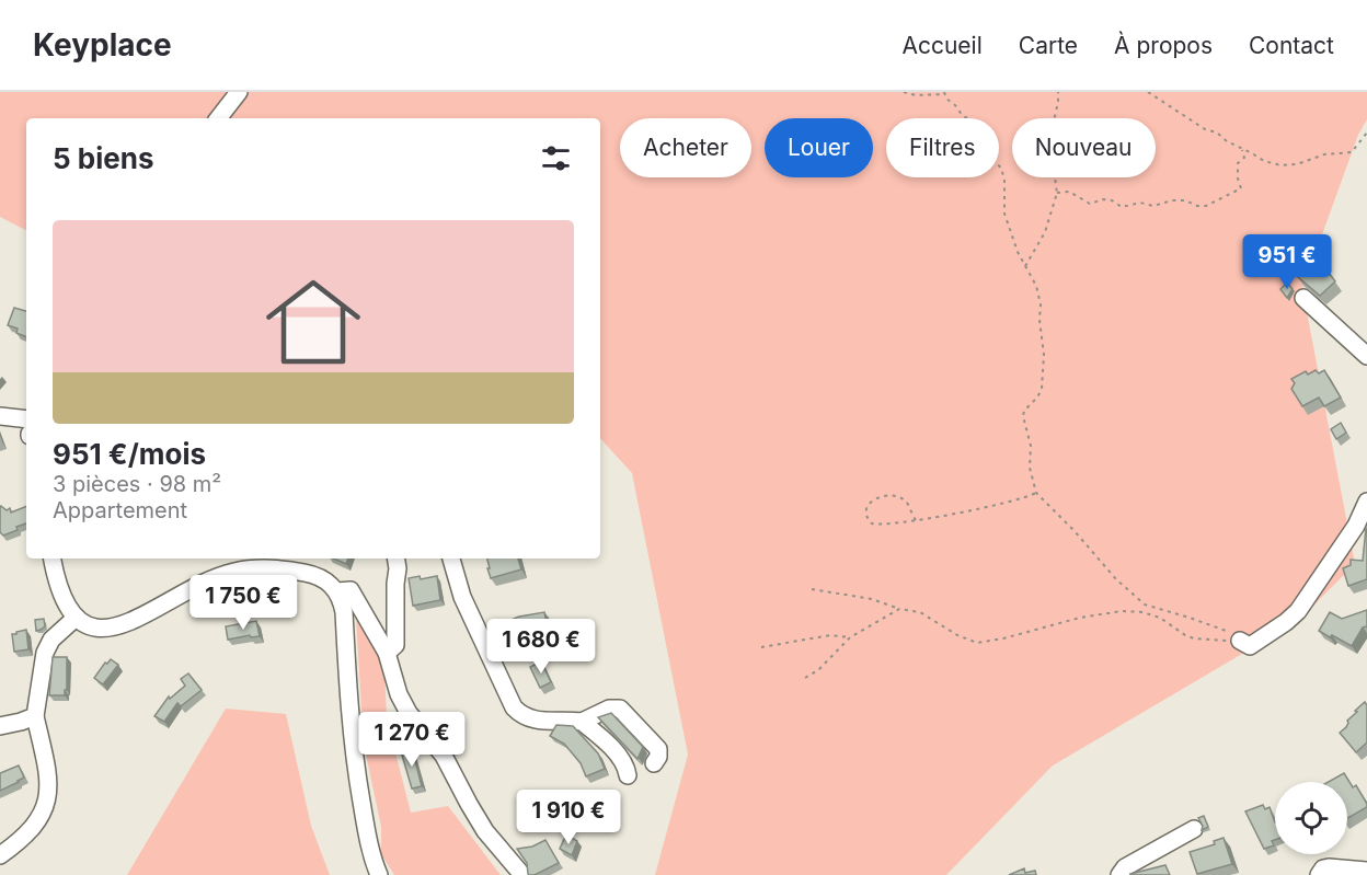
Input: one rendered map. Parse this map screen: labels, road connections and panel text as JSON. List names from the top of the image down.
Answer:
{
  "page": {
    "header": "Keyplace",
    "nav": [
      "Accueil",
      "Carte",
      "À propos",
      "Contact"
    ],
    "chip": [
      "Acheter",
      "Louer",
      "Filtres",
      "Nouveau"
    ],
    "heading": "5 biens",
    "list": [
      {
        "name": "951 €/mois",
        "note": "3 pièces · 98 m² · Appartement"
      }
    ],
    "price": [
      "951 €",
      "1 750 €",
      "1 680 €",
      "1 270 €",
      "1 910 €"
    ]
  }
}
